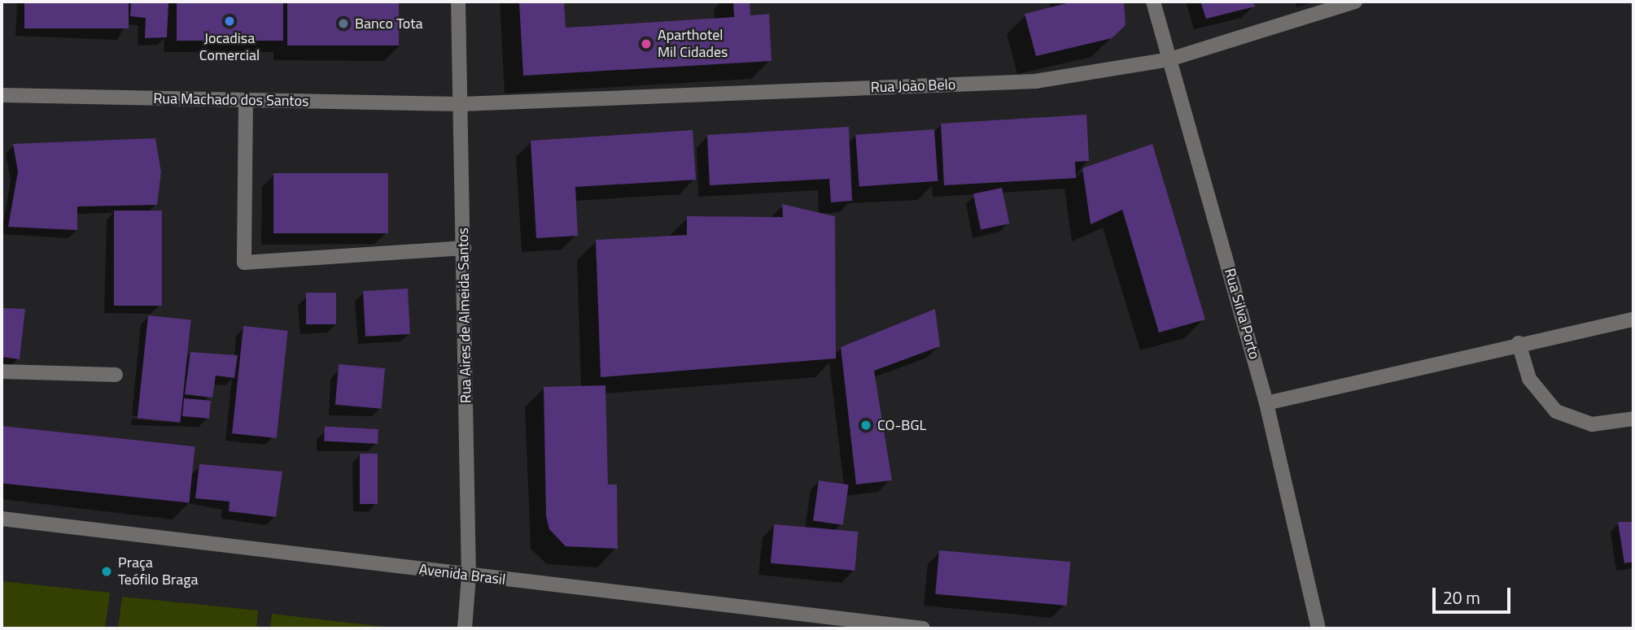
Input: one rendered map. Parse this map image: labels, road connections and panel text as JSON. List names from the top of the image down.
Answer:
{
  "streets": {
    "street": [
      "Rua João Belo",
      "Rua Machado dos Santos",
      "Rua Silva Porto",
      "Rua Aires de Almeida Santos",
      "Avenida Brasil"
    ]
  },
  "crossings": [
    ["Rua João Belo", "Rua Machado dos Santos"],
    ["Rua João Belo", "Rua Silva Porto"],
    ["Rua João Belo", "Rua Aires de Almeida Santos"],
    ["Rua Machado dos Santos", "Rua Aires de Almeida Santos"],
    ["Rua Aires de Almeida Santos", "Avenida Brasil"]
  ],
  "places": [
    "Jocadisa Comercial",
    "Banco Tota",
    "Aparthotel Mil Cidades",
    "CO-BGL",
    "Praça Teófilo Braga"
  ],
  "scale_bar": "20 m"
}
